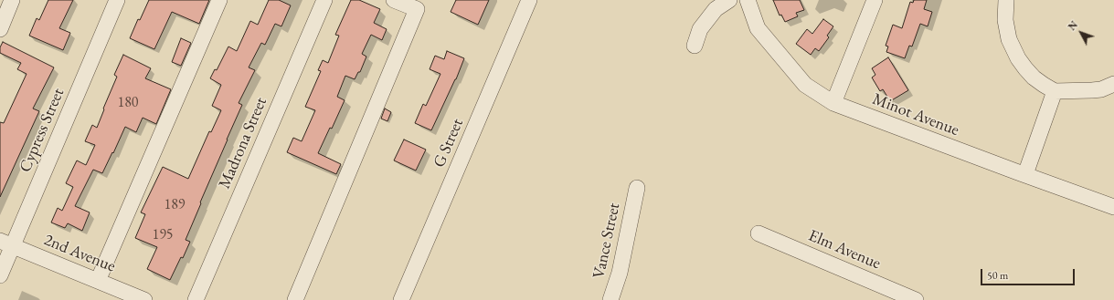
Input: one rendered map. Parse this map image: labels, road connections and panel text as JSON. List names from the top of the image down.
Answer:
{
  "streets": {
    "street": [
      "Minot Avenue",
      "Cypress Street",
      "Madrona Street",
      "G Street",
      "Vance Street",
      "Elm Avenue",
      "2nd Avenue"
    ]
  },
  "crossings": [
    ["Cypress Street", "2nd Avenue"]
  ],
  "house_numbers": ["180", "189", "195"],
  "scale_bar": "50 m",
  "north": "top left"
}
